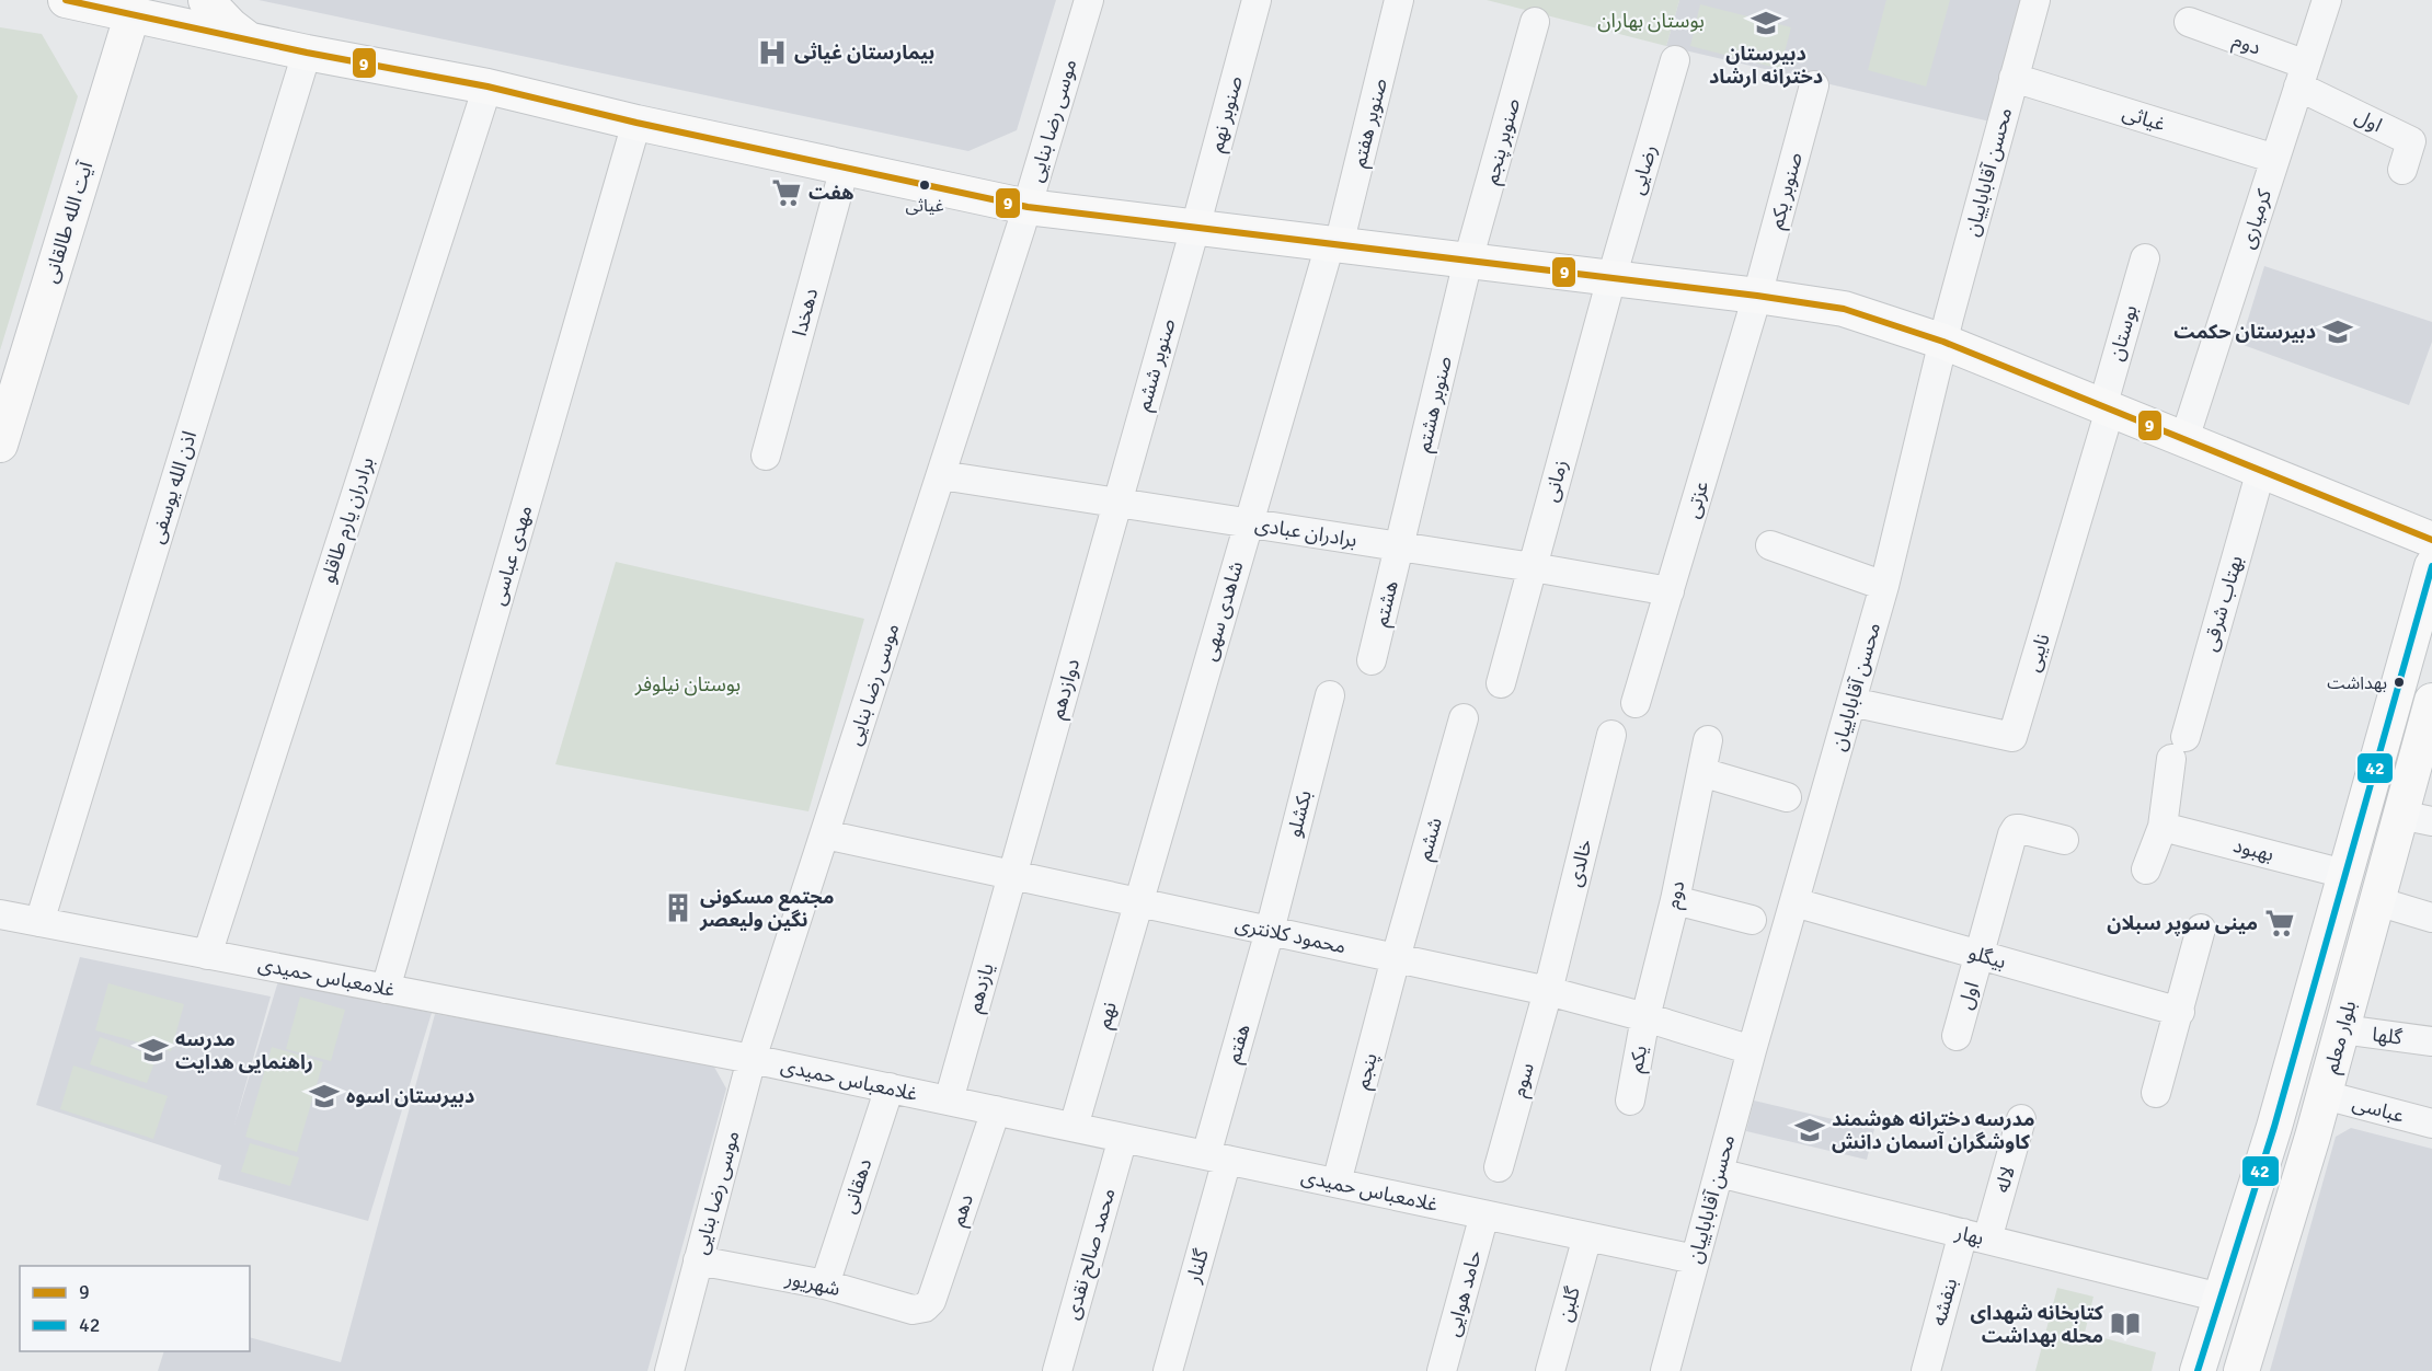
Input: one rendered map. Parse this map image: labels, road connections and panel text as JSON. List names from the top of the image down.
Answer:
{
  "streets": {
    "main road": ["آیت الله طالقانی", "بلوار معلم"],
    "street": [
      "دوم",
      "صنوبر نهم",
      "غیاثی",
      "موسی رضا بنایی",
      "اول",
      "صنوبر هفتم",
      "صنوبر پنجم",
      "رضایی",
      "محسن آقاباباییان",
      "صنوبر یکم",
      "کرمیاری",
      "دهخدا",
      "بوستان",
      "صنوبر ششم",
      "صنوبر هشتم",
      "زمانی",
      "اذن الله یوسفی",
      "عزتی",
      "برادران یارم طاقلو",
      "برادران عبادی",
      "مهدی عباسی",
      "هشتم",
      "بهتاب شرقی",
      "شاهدی سهی",
      "نایبی",
      "دوازدهم",
      "بکشلو",
      "ششم",
      "بهبود",
      "خالدی",
      "محمود کلانتری",
      "بیگلو",
      "غلامعباس حمیدی",
      "یازدهم",
      "نهم",
      "گلها",
      "هفتم",
      "یکم",
      "پنجم",
      "سوم",
      "عباسی",
      "لاله",
      "دهقانی",
      "دهم",
      "بهار",
      "محمد صالح نقدی",
      "گلنار",
      "شهریور",
      "حامد هوایی",
      "بنفشه",
      "گلبن"
    ]
  },
  "crossings": [
    ["دوم", "اول"],
    ["دوم", "کرمیاری"],
    ["دوم", "محمود کلانتری"],
    ["دوم", "یکم"],
    ["صنوبر نهم", "صنوبر ششم"],
    ["غیاثی", "محسن آقاباباییان"],
    ["غیاثی", "کرمیاری"],
    ["موسی رضا بنایی", "برادران عبادی"],
    ["موسی رضا بنایی", "محمود کلانتری"],
    ["موسی رضا بنایی", "غلامعباس حمیدی"],
    ["موسی رضا بنایی", "شهریور"],
    ["اول", "کرمیاری"],
    ["اول", "بیگلو"],
    ["صنوبر هفتم", "شاهدی سهی"],
    ["صنوبر پنجم", "صنوبر هشتم"],
    ["رضایی", "زمانی"],
    ["محسن آقاباباییان", "نایبی"],
    ["محسن آقاباباییان", "محمود کلانتری"],
    ["محسن آقاباباییان", "بیگلو"],
    ["محسن آقاباباییان", "غلامعباس حمیدی"],
    ["محسن آقاباباییان", "بهار"],
    ["صنوبر یکم", "عزتی"],
    ["بوستان", "نایبی"],
    ["صنوبر ششم", "برادران عبادی"],
    ["صنوبر ششم", "دوازدهم"],
    ["صنوبر هشتم", "برادران عبادی"],
    ["صنوبر هشتم", "هشتم"],
    ["زمانی", "برادران عبادی"],
    ["اذن الله یوسفی", "غلامعباس حمیدی"],
    ["عزتی", "برادران عبادی"],
    ["برادران یارم طاقلو", "غلامعباس حمیدی"],
    ["برادران عبادی", "هشتم"],
    ["برادران عبادی", "شاهدی سهی"],
    ["برادران عبادی", "دوازدهم"],
    ["مهدی عباسی", "غلامعباس حمیدی"],
    ["بهتاب شرقی", "بهبود"],
    ["شاهدی سهی", "محمود کلانتری"],
    ["شاهدی سهی", "نهم"],
    ["دوازدهم", "محمود کلانتری"],
    ["دوازدهم", "یازدهم"],
    ["بکشلو", "محمود کلانتری"],
    ["بکشلو", "هفتم"],
    ["ششم", "محمود کلانتری"],
    ["ششم", "پنجم"],
    ["بهبود", "بلوار معلم"],
    ["خالدی", "محمود کلانتری"],
    ["خالدی", "سوم"],
    ["محمود کلانتری", "یازدهم"],
    ["محمود کلانتری", "نهم"],
    ["محمود کلانتری", "هفتم"],
    ["محمود کلانتری", "یکم"],
    ["محمود کلانتری", "پنجم"],
    ["محمود کلانتری", "سوم"],
    ["غلامعباس حمیدی", "یازدهم"],
    ["غلامعباس حمیدی", "نهم"],
    ["غلامعباس حمیدی", "هفتم"],
    ["غلامعباس حمیدی", "پنجم"],
    ["غلامعباس حمیدی", "دهقانی"],
    ["غلامعباس حمیدی", "دهم"],
    ["غلامعباس حمیدی", "محمد صالح نقدی"],
    ["غلامعباس حمیدی", "گلنار"],
    ["غلامعباس حمیدی", "حامد هوایی"],
    ["غلامعباس حمیدی", "گلبن"],
    ["گلها", "بلوار معلم"],
    ["بلوار معلم", "عباسی"],
    ["بلوار معلم", "بهار"],
    ["هفتم", "گلنار"],
    ["لاله", "بهار"],
    ["لاله", "بنفشه"],
    ["دهقانی", "شهریور"],
    ["دهم", "شهریور"],
    ["بهار", "بنفشه"]
  ],
  "parks": ["بوستان بهاران", "بوستان نیلوفر"],
  "places": {
    "school or university": [
      "دبیرستان دخترانه ارشاد",
      "دبیرستان حکمت",
      "مدرسه راهنمایی هدایت",
      "دبیرستان اسوه",
      "مدرسه دخترانه هوشمند کاوشگران آسمان دانش"
    ],
    "hospital": ["بیمارستان غیاثی"],
    "other": ["غیاثی", "بهداشت"],
    "supermarket": ["هفت", "مینی سوپر سبلان"],
    "building": ["مجتمع مسکونی نگین ولیعصر"],
    "library": ["کتابخانه شهدای محله بهداشت"]
  },
  "lines": ["transit line 9", "transit line 42"],
  "legend": ["9", "42"]
}
